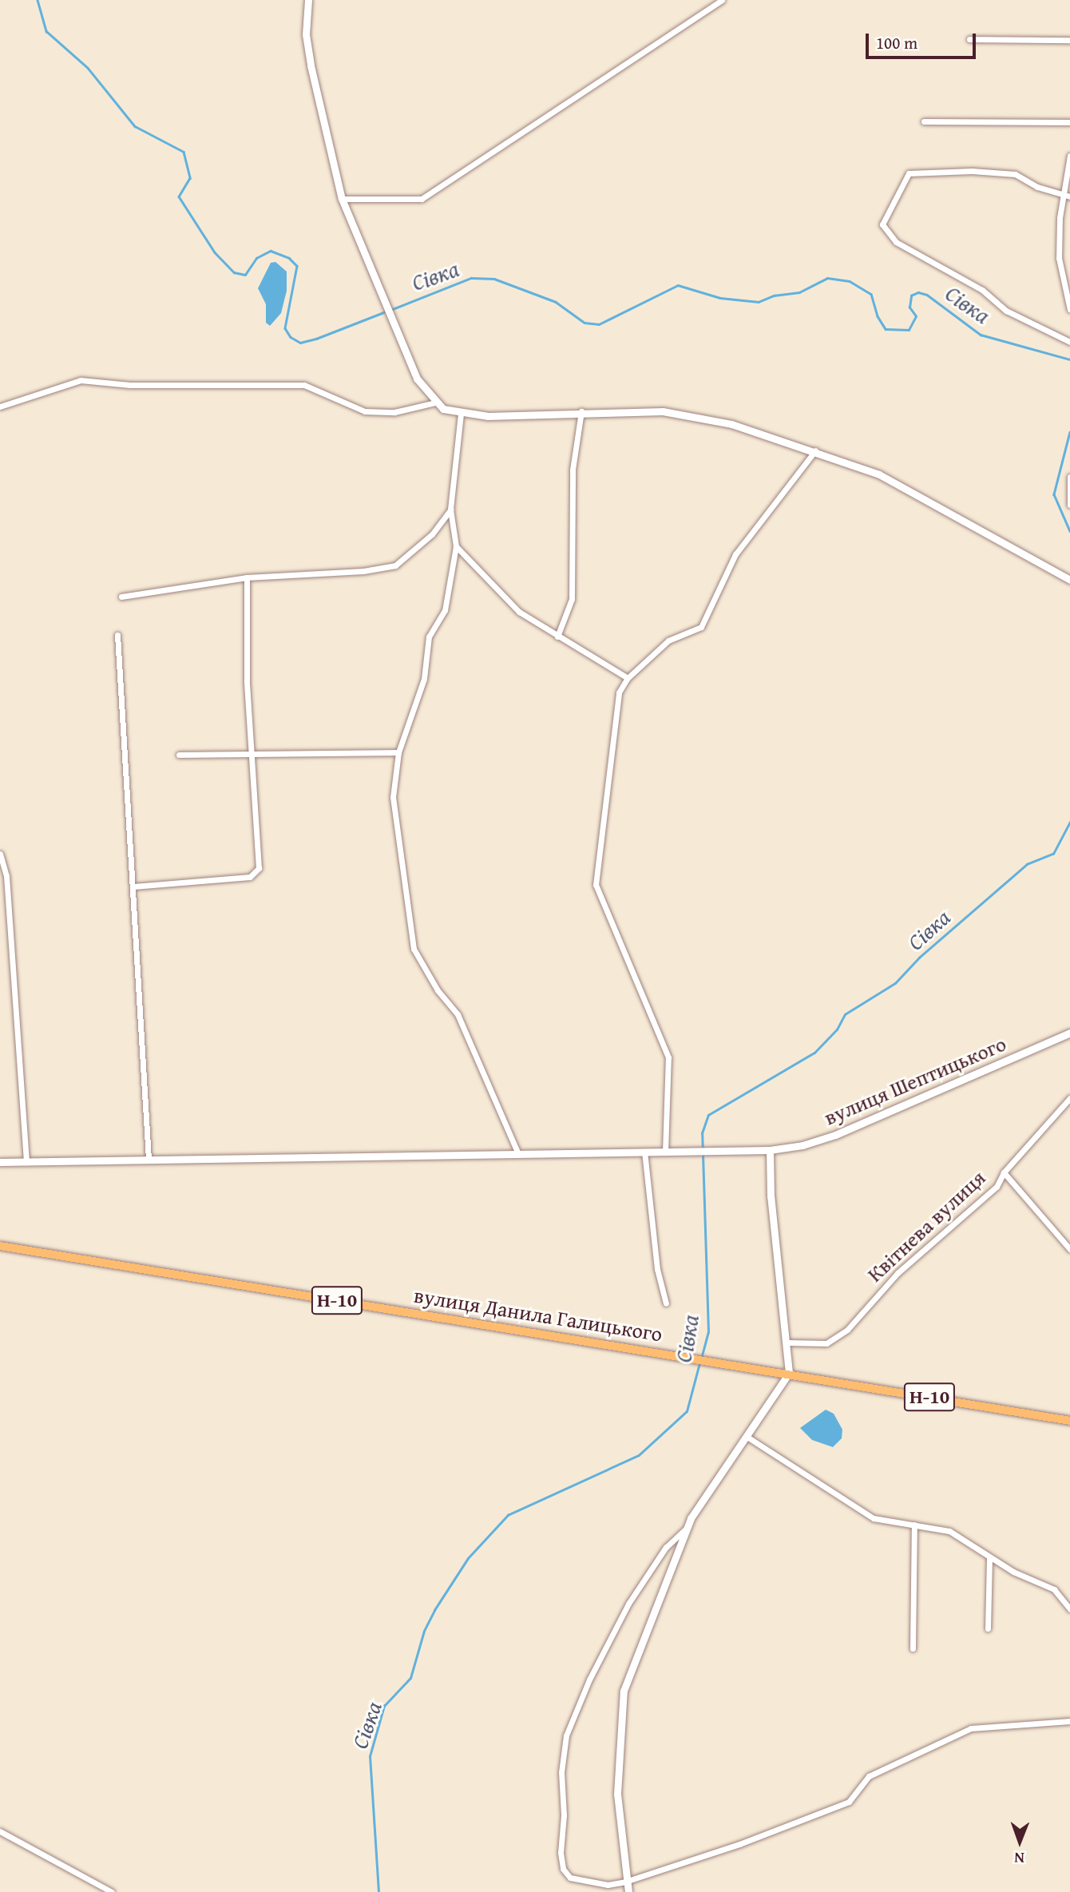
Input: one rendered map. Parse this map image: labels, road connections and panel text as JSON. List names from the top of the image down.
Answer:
{
  "streets": {
    "main road": ["Н-10", "вулиця Данила Галицького"],
    "street": ["вулиця Шептицького", "Квітнева вулиця"]
  },
  "water": ["Сівка"],
  "scale_bar": "100 m",
  "north": "bottom"
}
